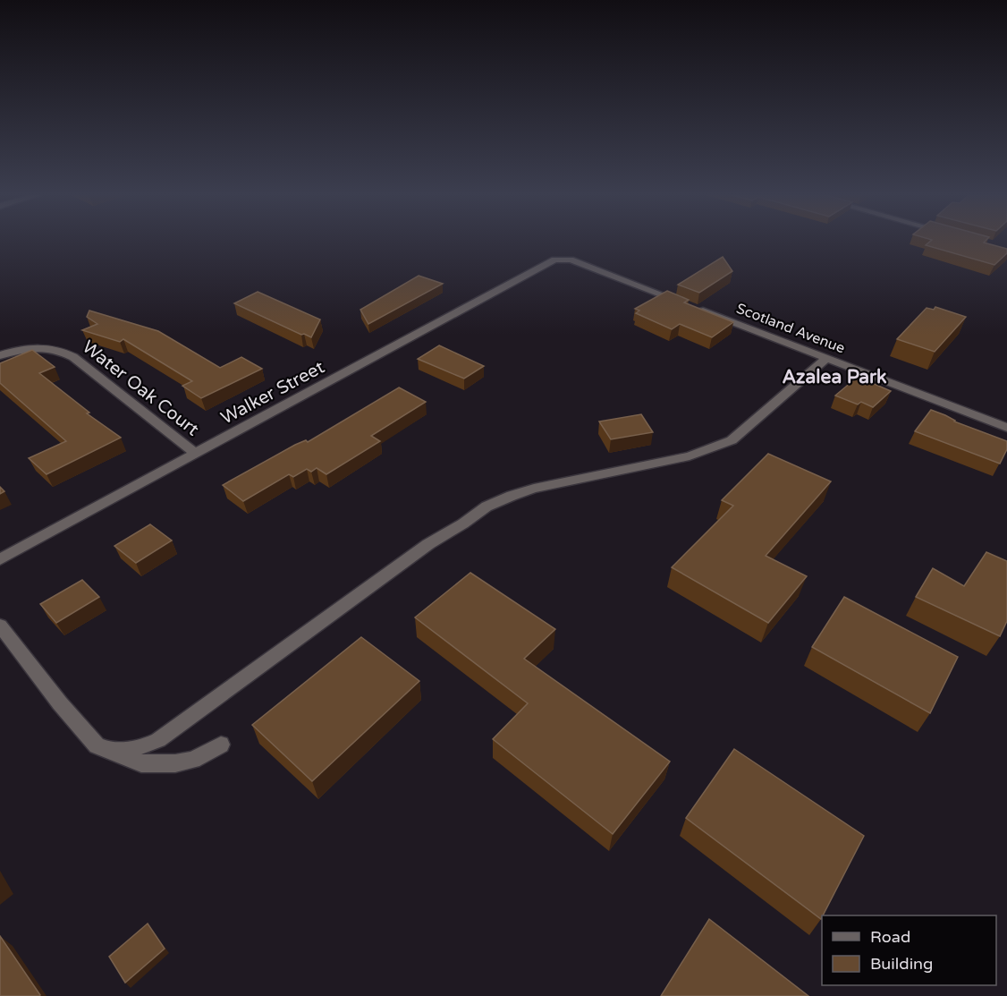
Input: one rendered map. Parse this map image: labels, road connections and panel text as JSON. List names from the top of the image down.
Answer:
{
  "streets": {
    "street": ["Scotland Avenue", "Water Oak Court", "Walker Street"]
  },
  "crossings": [
    ["Scotland Avenue", "Walker Street"],
    ["Water Oak Court", "Walker Street"]
  ],
  "districts": ["Azalea Park"],
  "legend": ["Road", "Building"]
}
